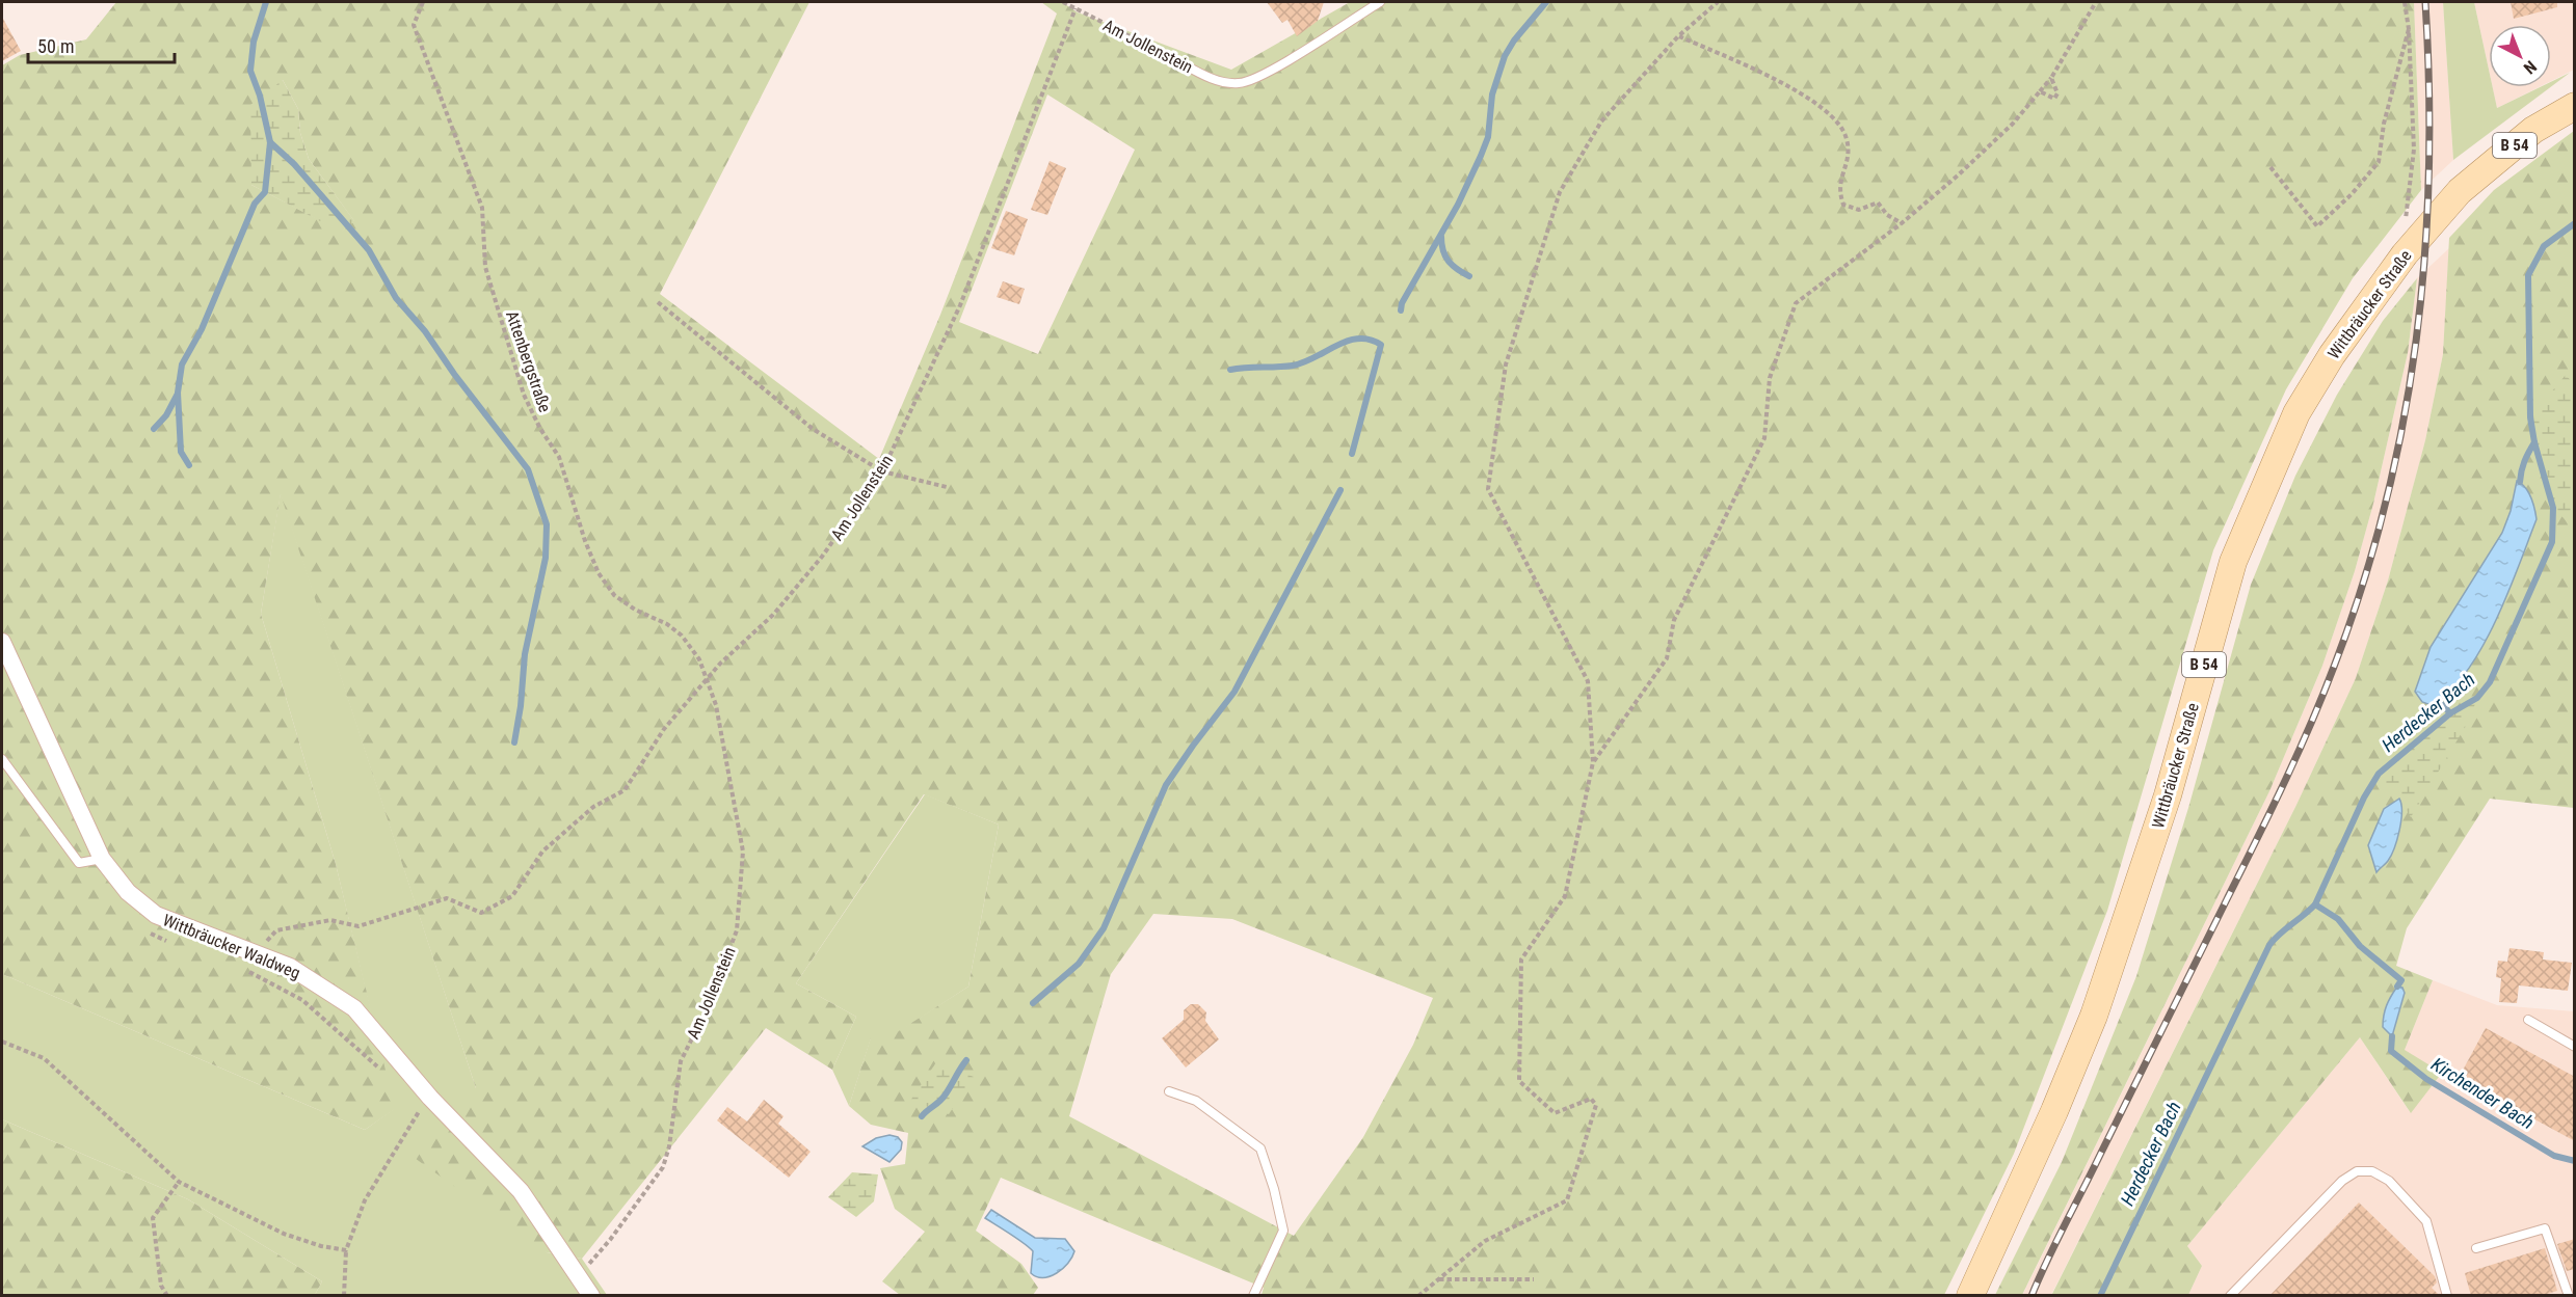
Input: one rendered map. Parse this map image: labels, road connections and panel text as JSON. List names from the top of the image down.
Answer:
{
  "streets": {
    "main road": ["B 54", "Wittbräucker Straße"],
    "street": ["Wittbräucker Waldweg"],
    "lane": ["Am Jollenstein"],
    "path": ["Attenbergstraße"]
  },
  "crossings": [
    ["Am Jollenstein", "Attenbergstraße"],
    ["Am Jollenstein", "Wittbräucker Waldweg"]
  ],
  "water": ["Herdecker Bach", "Kirchender Bach"],
  "scale_bar": "50 m",
  "north": "bottom right"
}
